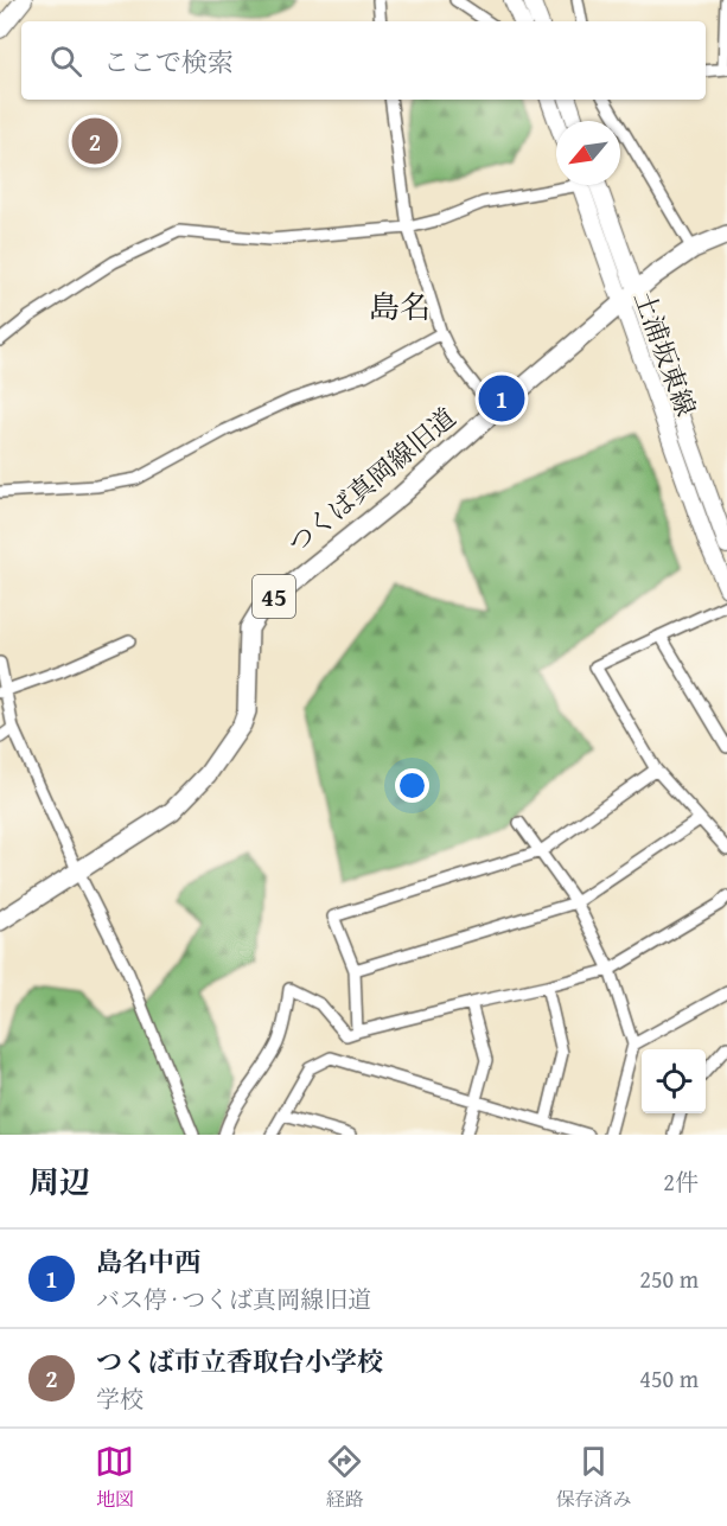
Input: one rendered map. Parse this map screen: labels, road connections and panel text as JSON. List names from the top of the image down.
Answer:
{
  "streets": {
    "main road": ["土浦坂東線", "つくば真岡線旧道", "45"]
  },
  "crossings": [
    ["土浦坂東線", "つくば真岡線旧道"]
  ],
  "districts": ["島名"],
  "north": "bottom left",
  "page": {
    "search": "ここで検索",
    "pins": ["2", "1"],
    "heading": ["周辺", "2件"],
    "list": [
      {
        "mark": "1",
        "name": "島名中西",
        "note": "バス停 · つくば真岡線旧道",
        "value": "250 m"
      },
      {
        "mark": "2",
        "name": "つくば市立香取台小学校",
        "note": "学校",
        "value": "450 m"
      }
    ],
    "nav": ["地図", "経路", "保存済み"]
  }
}
